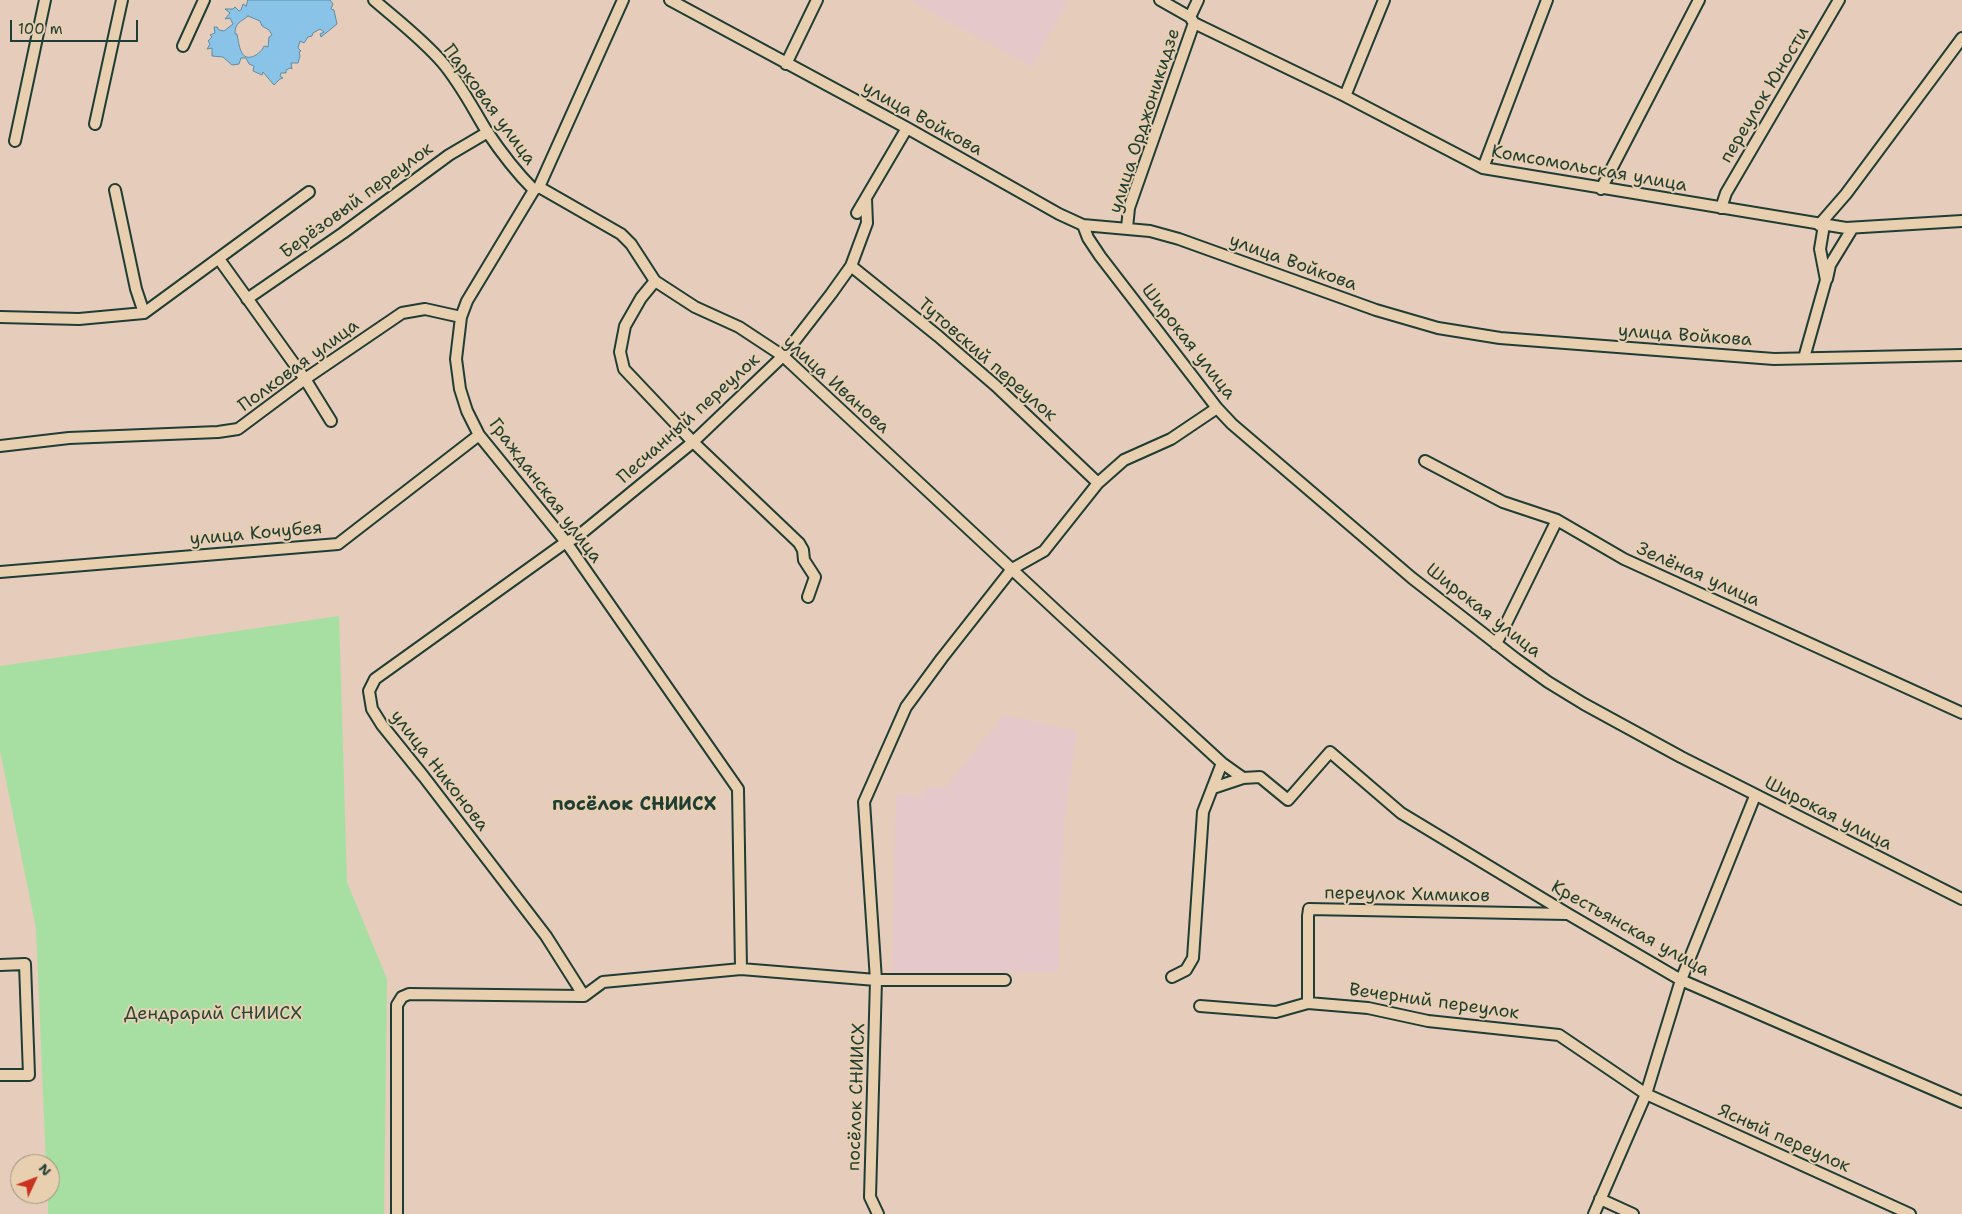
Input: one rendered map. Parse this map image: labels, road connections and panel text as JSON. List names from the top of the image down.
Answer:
{
  "streets": {
    "street": [
      "переулок Юности",
      "Парковая улица",
      "улица Войкова",
      "улица Орджоникидзе",
      "Комсомольская улица",
      "Берёзовый переулок",
      "Широкая улица",
      "Тутовский переулок",
      "Полковая улица",
      "улица Иванова",
      "Песчанный переулок",
      "Гражданская улица",
      "улица Кочубея",
      "Зелёная улица",
      "улица Никонова",
      "переулок Химиков",
      "Крестьянская улица",
      "Вечерний переулок",
      "посёлок СНИИСХ",
      "Ясный переулок"
    ]
  },
  "crossings": [
    ["переулок Юности", "Комсомольская улица"],
    ["Парковая улица", "Берёзовый переулок"],
    ["Парковая улица", "улица Иванова"],
    ["Парковая улица", "Гражданская улица"],
    ["улица Войкова", "улица Орджоникидзе"],
    ["улица Войкова", "Широкая улица"],
    ["улица Орджоникидзе", "Комсомольская улица"],
    ["Тутовский переулок", "Песчанный переулок"],
    ["Полковая улица", "Гражданская улица"],
    ["улица Иванова", "Песчанный переулок"],
    ["улица Иванова", "Гражданская улица"],
    ["улица Иванова", "Крестьянская улица"],
    ["улица Иванова", "посёлок СНИИСХ"],
    ["Песчанный переулок", "Гражданская улица"],
    ["Песчанный переулок", "улица Никонова"],
    ["Гражданская улица", "улица Кочубея"],
    ["Гражданская улица", "улица Никонова"],
    ["переулок Химиков", "Крестьянская улица"],
    ["переулок Химиков", "Вечерний переулок"],
    ["Вечерний переулок", "Ясный переулок"]
  ],
  "districts": ["посёлок СНИИСХ"],
  "parks": ["Дендрарий СНИИСХ"],
  "scale_bar": "100 m",
  "north": "top right"
}
